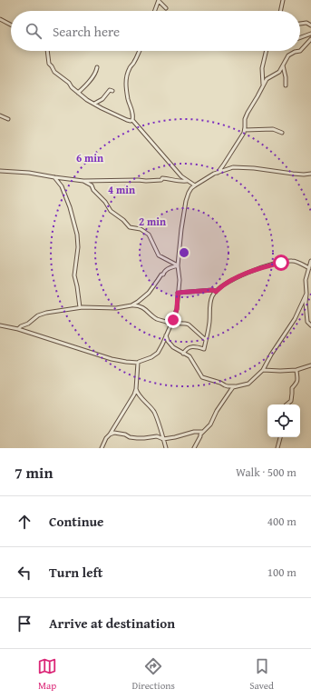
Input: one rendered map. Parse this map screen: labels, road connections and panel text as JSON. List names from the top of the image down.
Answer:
{
  "page": {
    "search": "Search here",
    "heading": ["7 min", "Walk · 500 m"],
    "list": [
      ["Continue", "400 m"],
      ["Turn left", "100 m"],
      "Arrive at destination"
    ],
    "nav": ["Map", "Directions", "Saved"]
  },
  "rings": ["6 min", "4 min", "2 min"]
}
